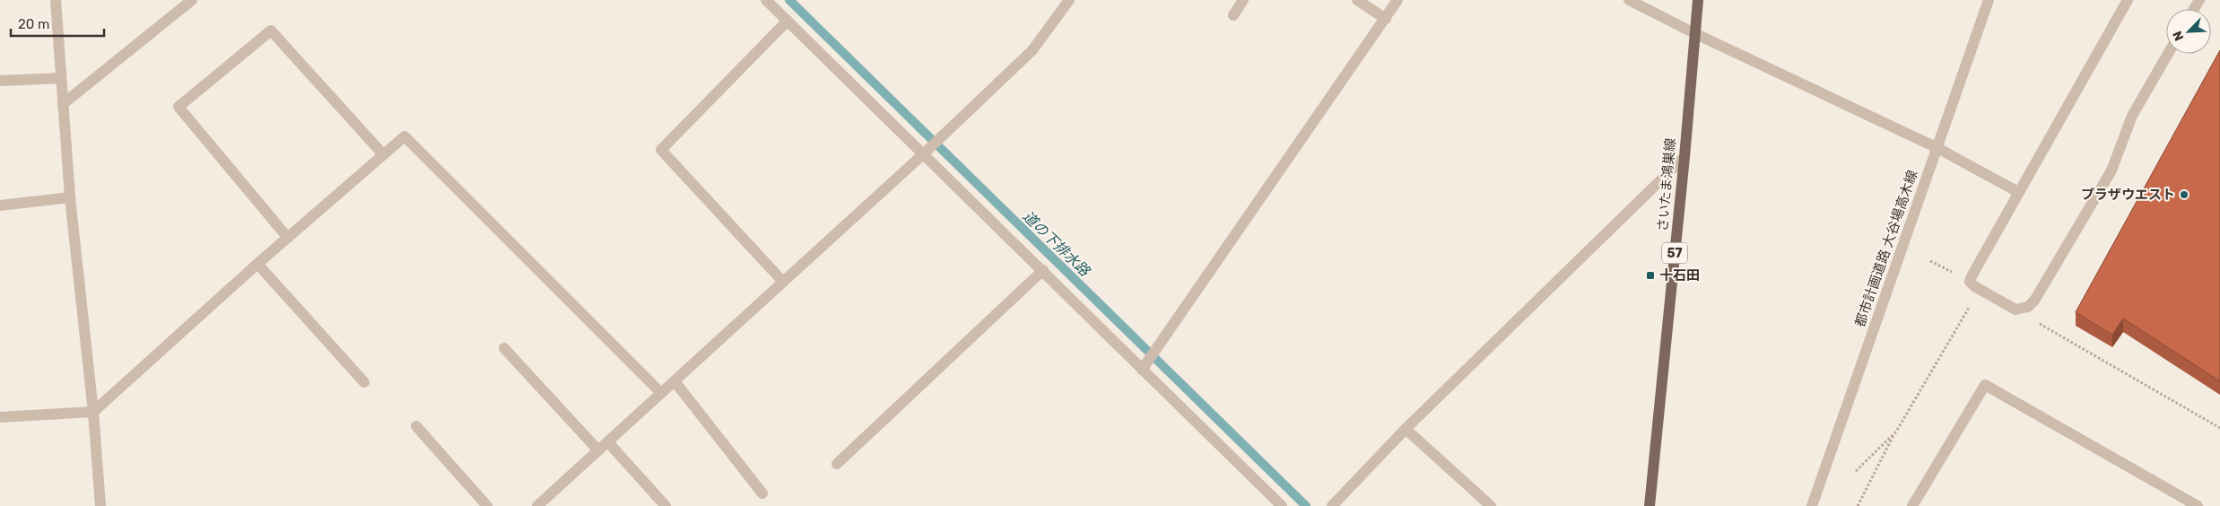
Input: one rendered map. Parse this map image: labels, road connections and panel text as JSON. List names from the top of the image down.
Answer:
{
  "streets": {
    "main road": ["さいたま鴻巣線", "57"],
    "street": ["都市計画道路 大谷場高木線"]
  },
  "water": ["道の下排水路"],
  "places": {
    "other": ["プラザウエスト"],
    "transit": ["十石田"]
  },
  "scale_bar": "20 m",
  "north": "bottom left"
}
